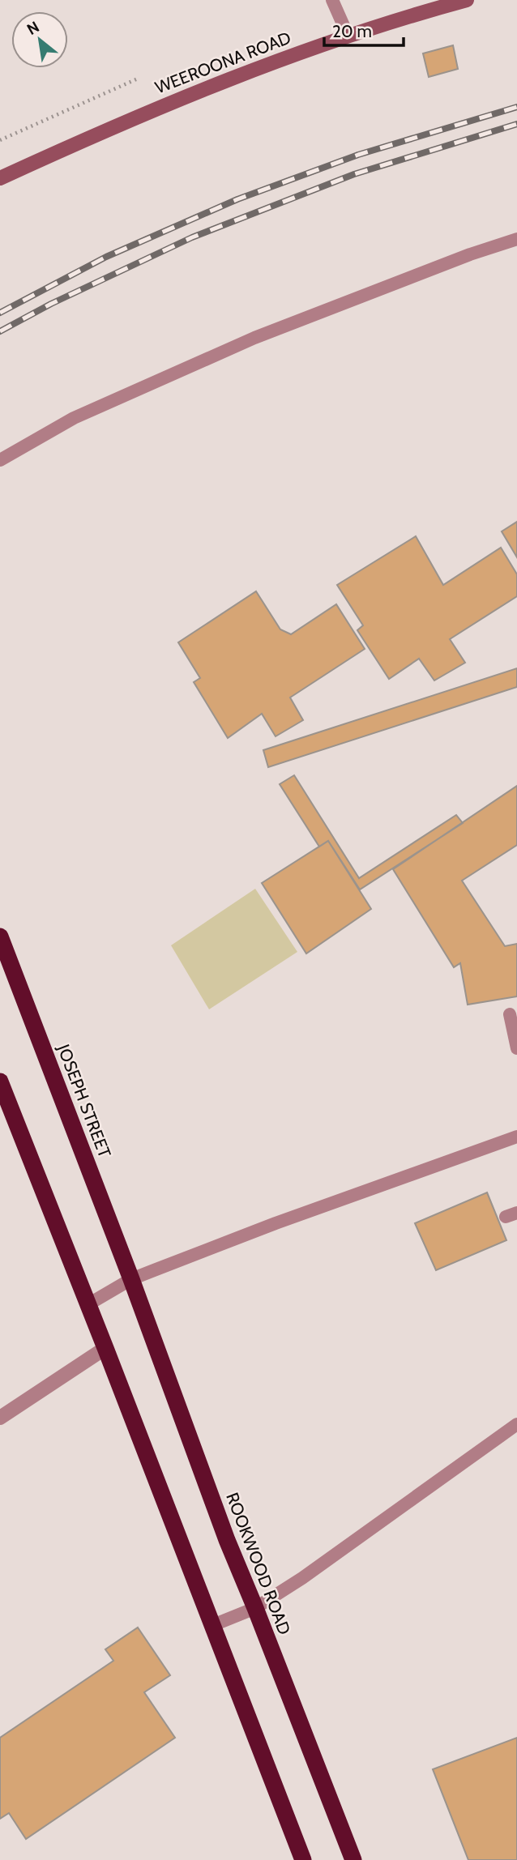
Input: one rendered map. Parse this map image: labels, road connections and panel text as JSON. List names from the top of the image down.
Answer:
{
  "streets": {
    "highway": ["JOSEPH STREET", "ROOKWOOD ROAD"],
    "main road": ["WEEROONA ROAD"]
  },
  "crossings": [
    ["JOSEPH STREET", "ROOKWOOD ROAD"]
  ],
  "scale_bar": "20 m",
  "north": "top left"
}
